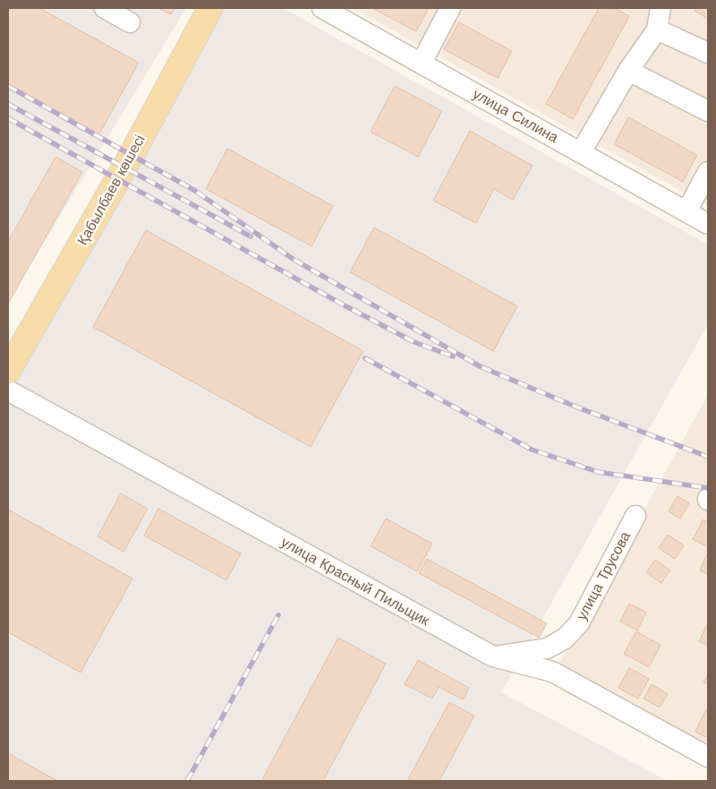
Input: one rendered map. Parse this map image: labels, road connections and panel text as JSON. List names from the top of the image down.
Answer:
{
  "streets": {
    "main road": ["Қабылбаев көшесі"],
    "street": ["улица Силина", "улица Трусова", "улица Красный Пильщик"]
  },
  "crossings": [
    ["улица Трусова", "улица Красный Пильщик"]
  ]
}
